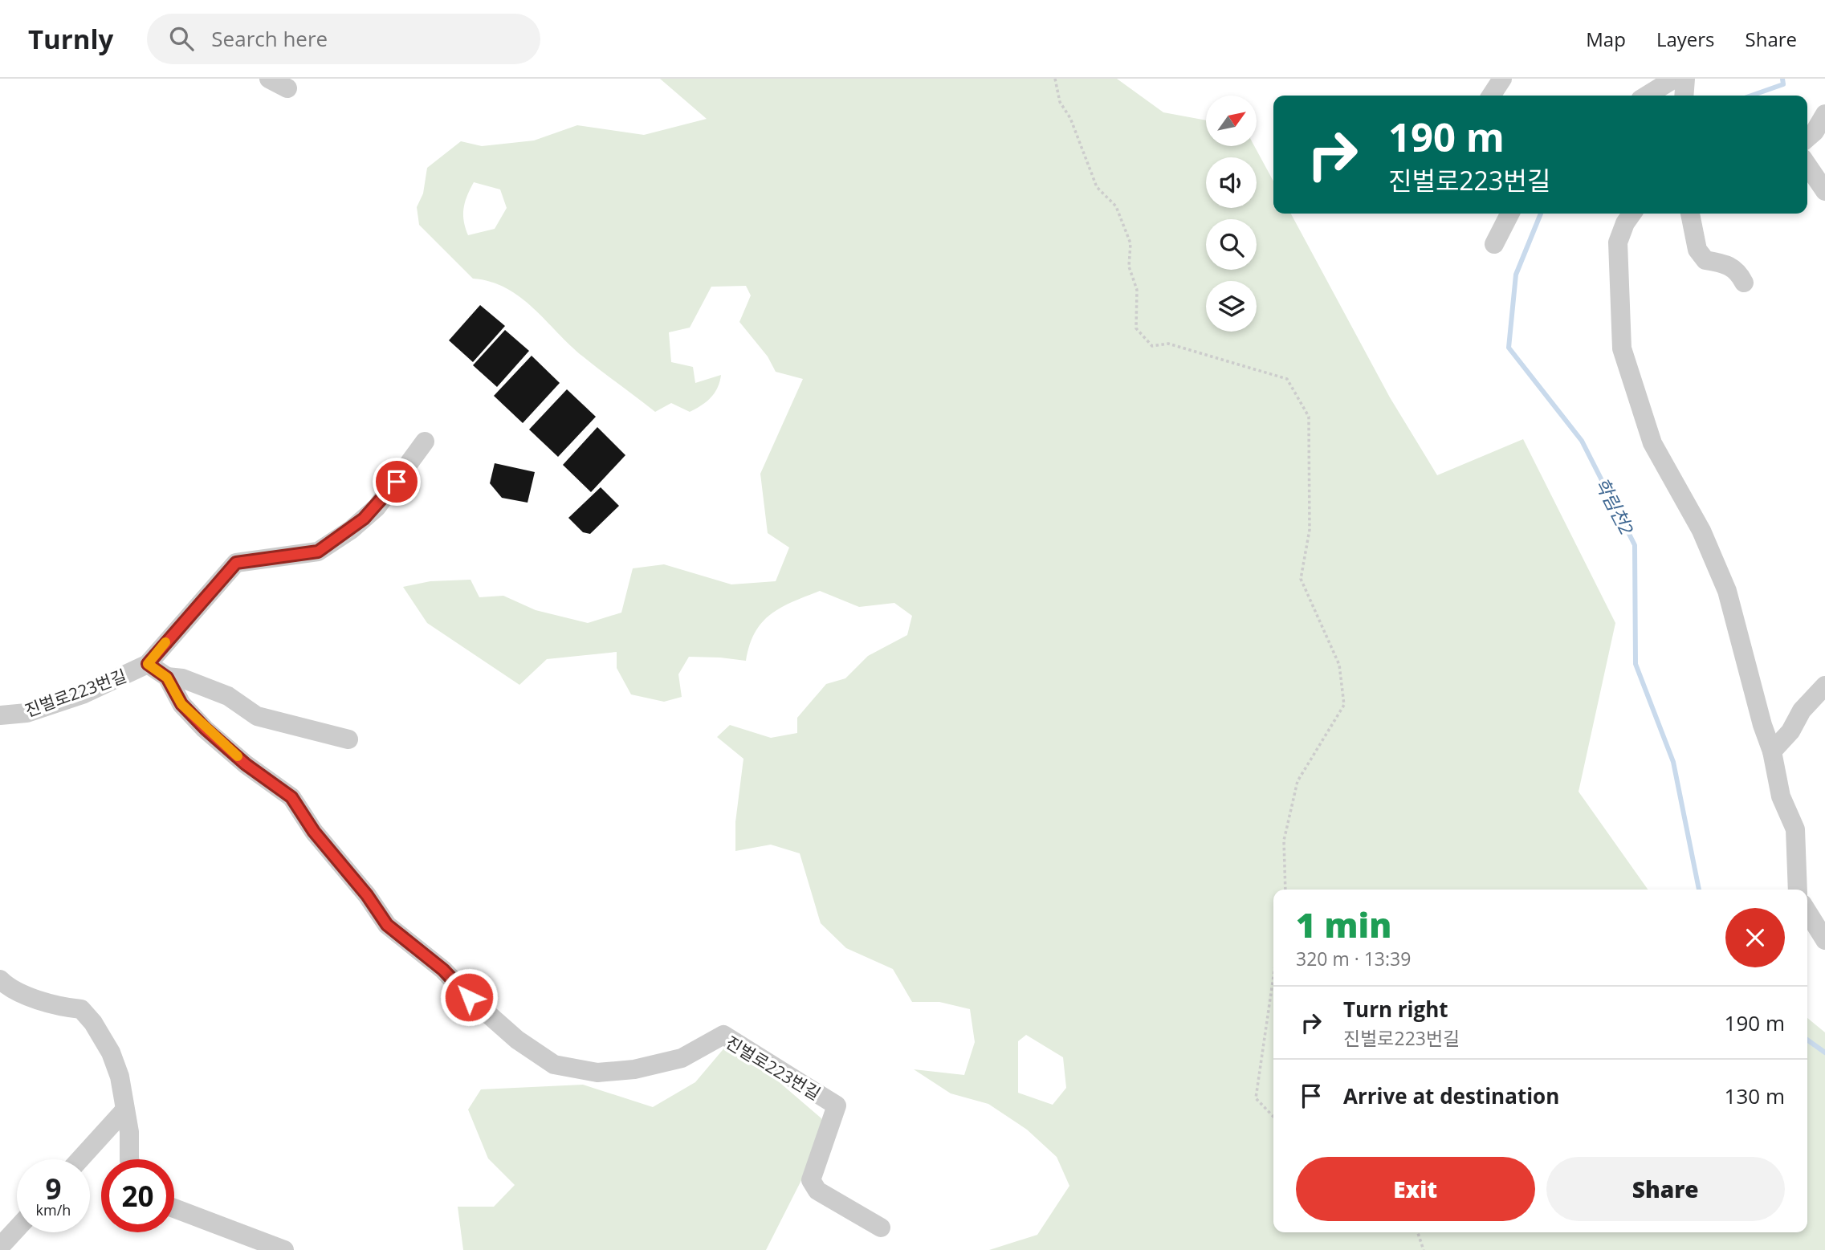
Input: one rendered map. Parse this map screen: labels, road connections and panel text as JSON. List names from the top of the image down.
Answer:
{
  "streets": {
    "lane": ["진벌로223번길"]
  },
  "water": ["학림천2"],
  "north": "top right",
  "page": {
    "header": "Turnly",
    "search": "Search here",
    "nav": ["Map", "Layers", "Share"],
    "turn": ["190 m", "진벌로223번길"],
    "heading": ["1 min", "320 m · 13:39"],
    "list": [
      {
        "name": "Turn right",
        "note": "진벌로223번길",
        "value": "190 m"
      },
      {
        "name": "Arrive at destination",
        "value": "130 m"
      }
    ],
    "buttons": ["Exit", "Share"],
    "speed": "9 km/h",
    "limit": "20"
  }
}
